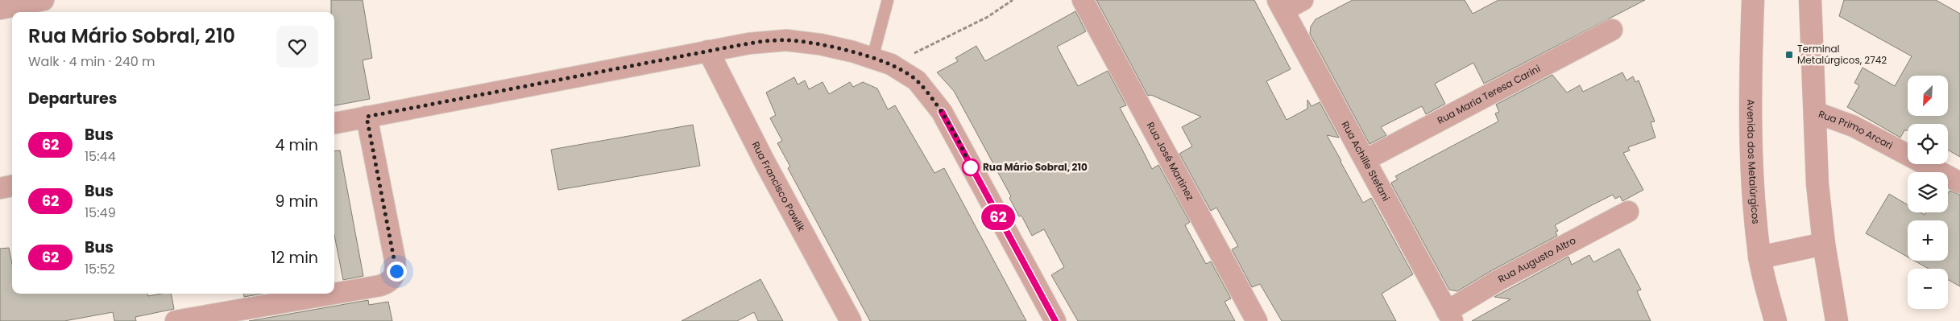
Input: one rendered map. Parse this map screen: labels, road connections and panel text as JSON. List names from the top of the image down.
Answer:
{
  "streets": {
    "street": [
      "Rua Maria Teresa Carini",
      "Rua Primo Arcari",
      "Rua Achille Stefani",
      "Rua José Martinez",
      "Avenida dos Metalúrgicos",
      "Rua Francisco Pawlik",
      "Rua Augusto Altro"
    ]
  },
  "crossings": [
    ["Rua Maria Teresa Carini", "Rua Achille Stefani"],
    ["Rua Achille Stefani", "Rua Augusto Altro"]
  ],
  "places": {
    "transit": ["Terminal Metalúrgicos, 2742"],
    "other": ["Rua Mário Sobral, 210"]
  },
  "lines": ["bus line 62"],
  "north": "bottom left",
  "page": {
    "on_map": "62",
    "heading": [
      ["Rua Mário Sobral, 210", "Walk · 4 min · 240 m"],
      "Departures"
    ],
    "map_buttons": ["+", "−"],
    "list": [
      {
        "mark": "62",
        "name": "Bus",
        "note": "15:44",
        "value": "4 min"
      },
      {
        "mark": "62",
        "name": "Bus",
        "note": "15:49",
        "value": "9 min"
      },
      {
        "mark": "62",
        "name": "Bus",
        "note": "15:52",
        "value": "12 min"
      }
    ]
  }
}
